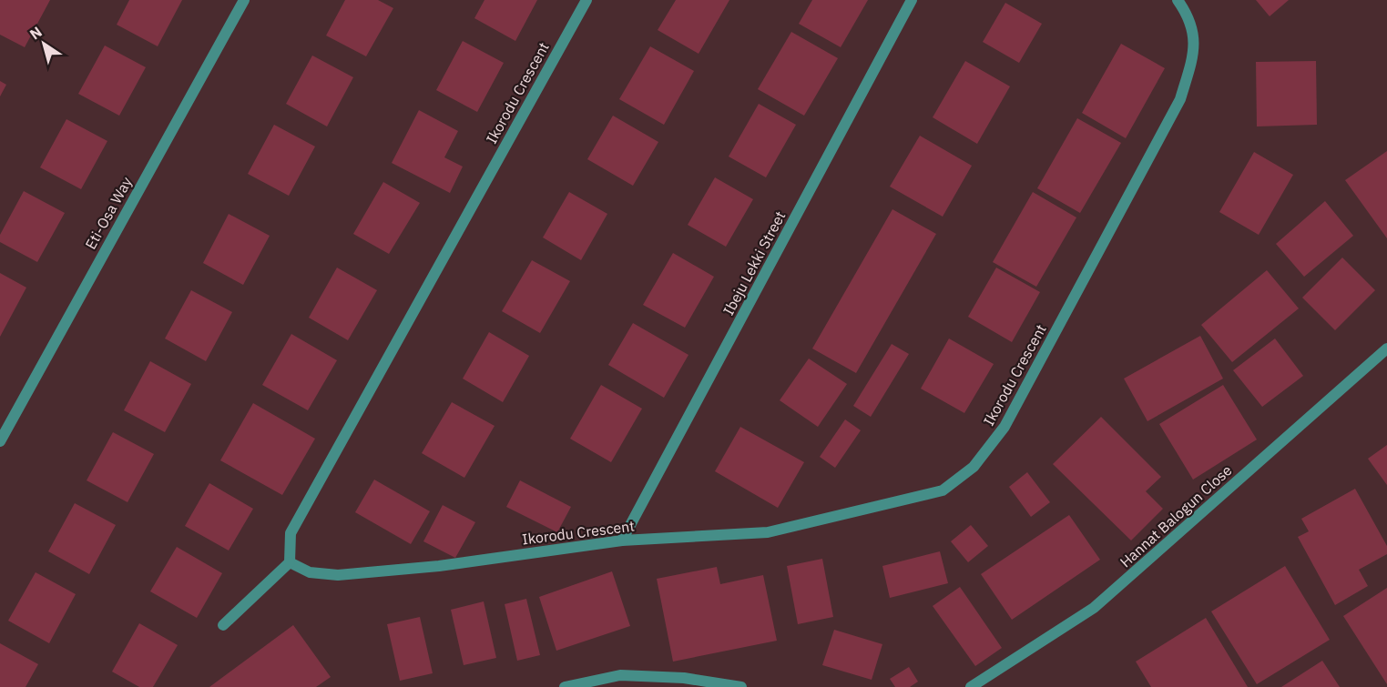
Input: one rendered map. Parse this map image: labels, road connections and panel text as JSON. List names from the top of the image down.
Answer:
{
  "streets": {
    "street": [
      "Ikorodu Crescent",
      "Eti-Osa Way",
      "Ibeju Lekki Street",
      "Hannat Balogun Close"
    ]
  },
  "crossings": [
    ["Ikorodu Crescent", "Ibeju Lekki Street"]
  ],
  "north": "top left"
}
